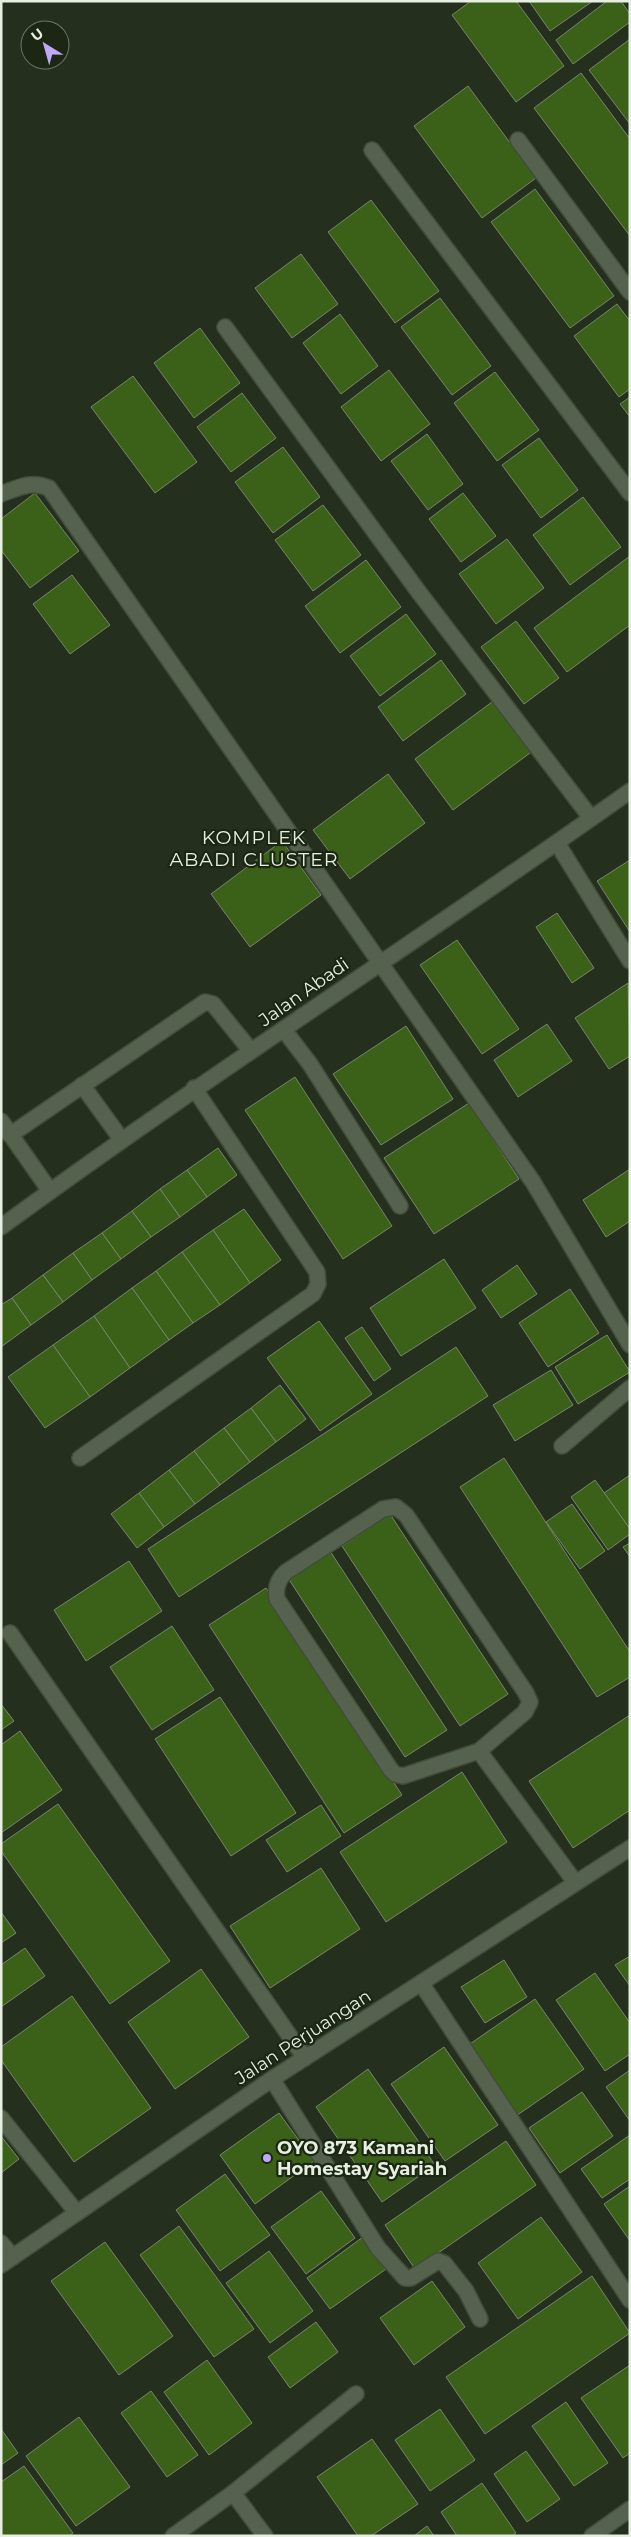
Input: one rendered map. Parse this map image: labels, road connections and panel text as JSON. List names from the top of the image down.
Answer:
{
  "streets": {
    "street": ["Jalan Abadi", "Jalan Perjuangan"]
  },
  "districts": ["KOMPLEK ABADI CLUSTER"],
  "places": ["OYO 873 Kamani Homestay Syariah"],
  "north": "top left"
}
